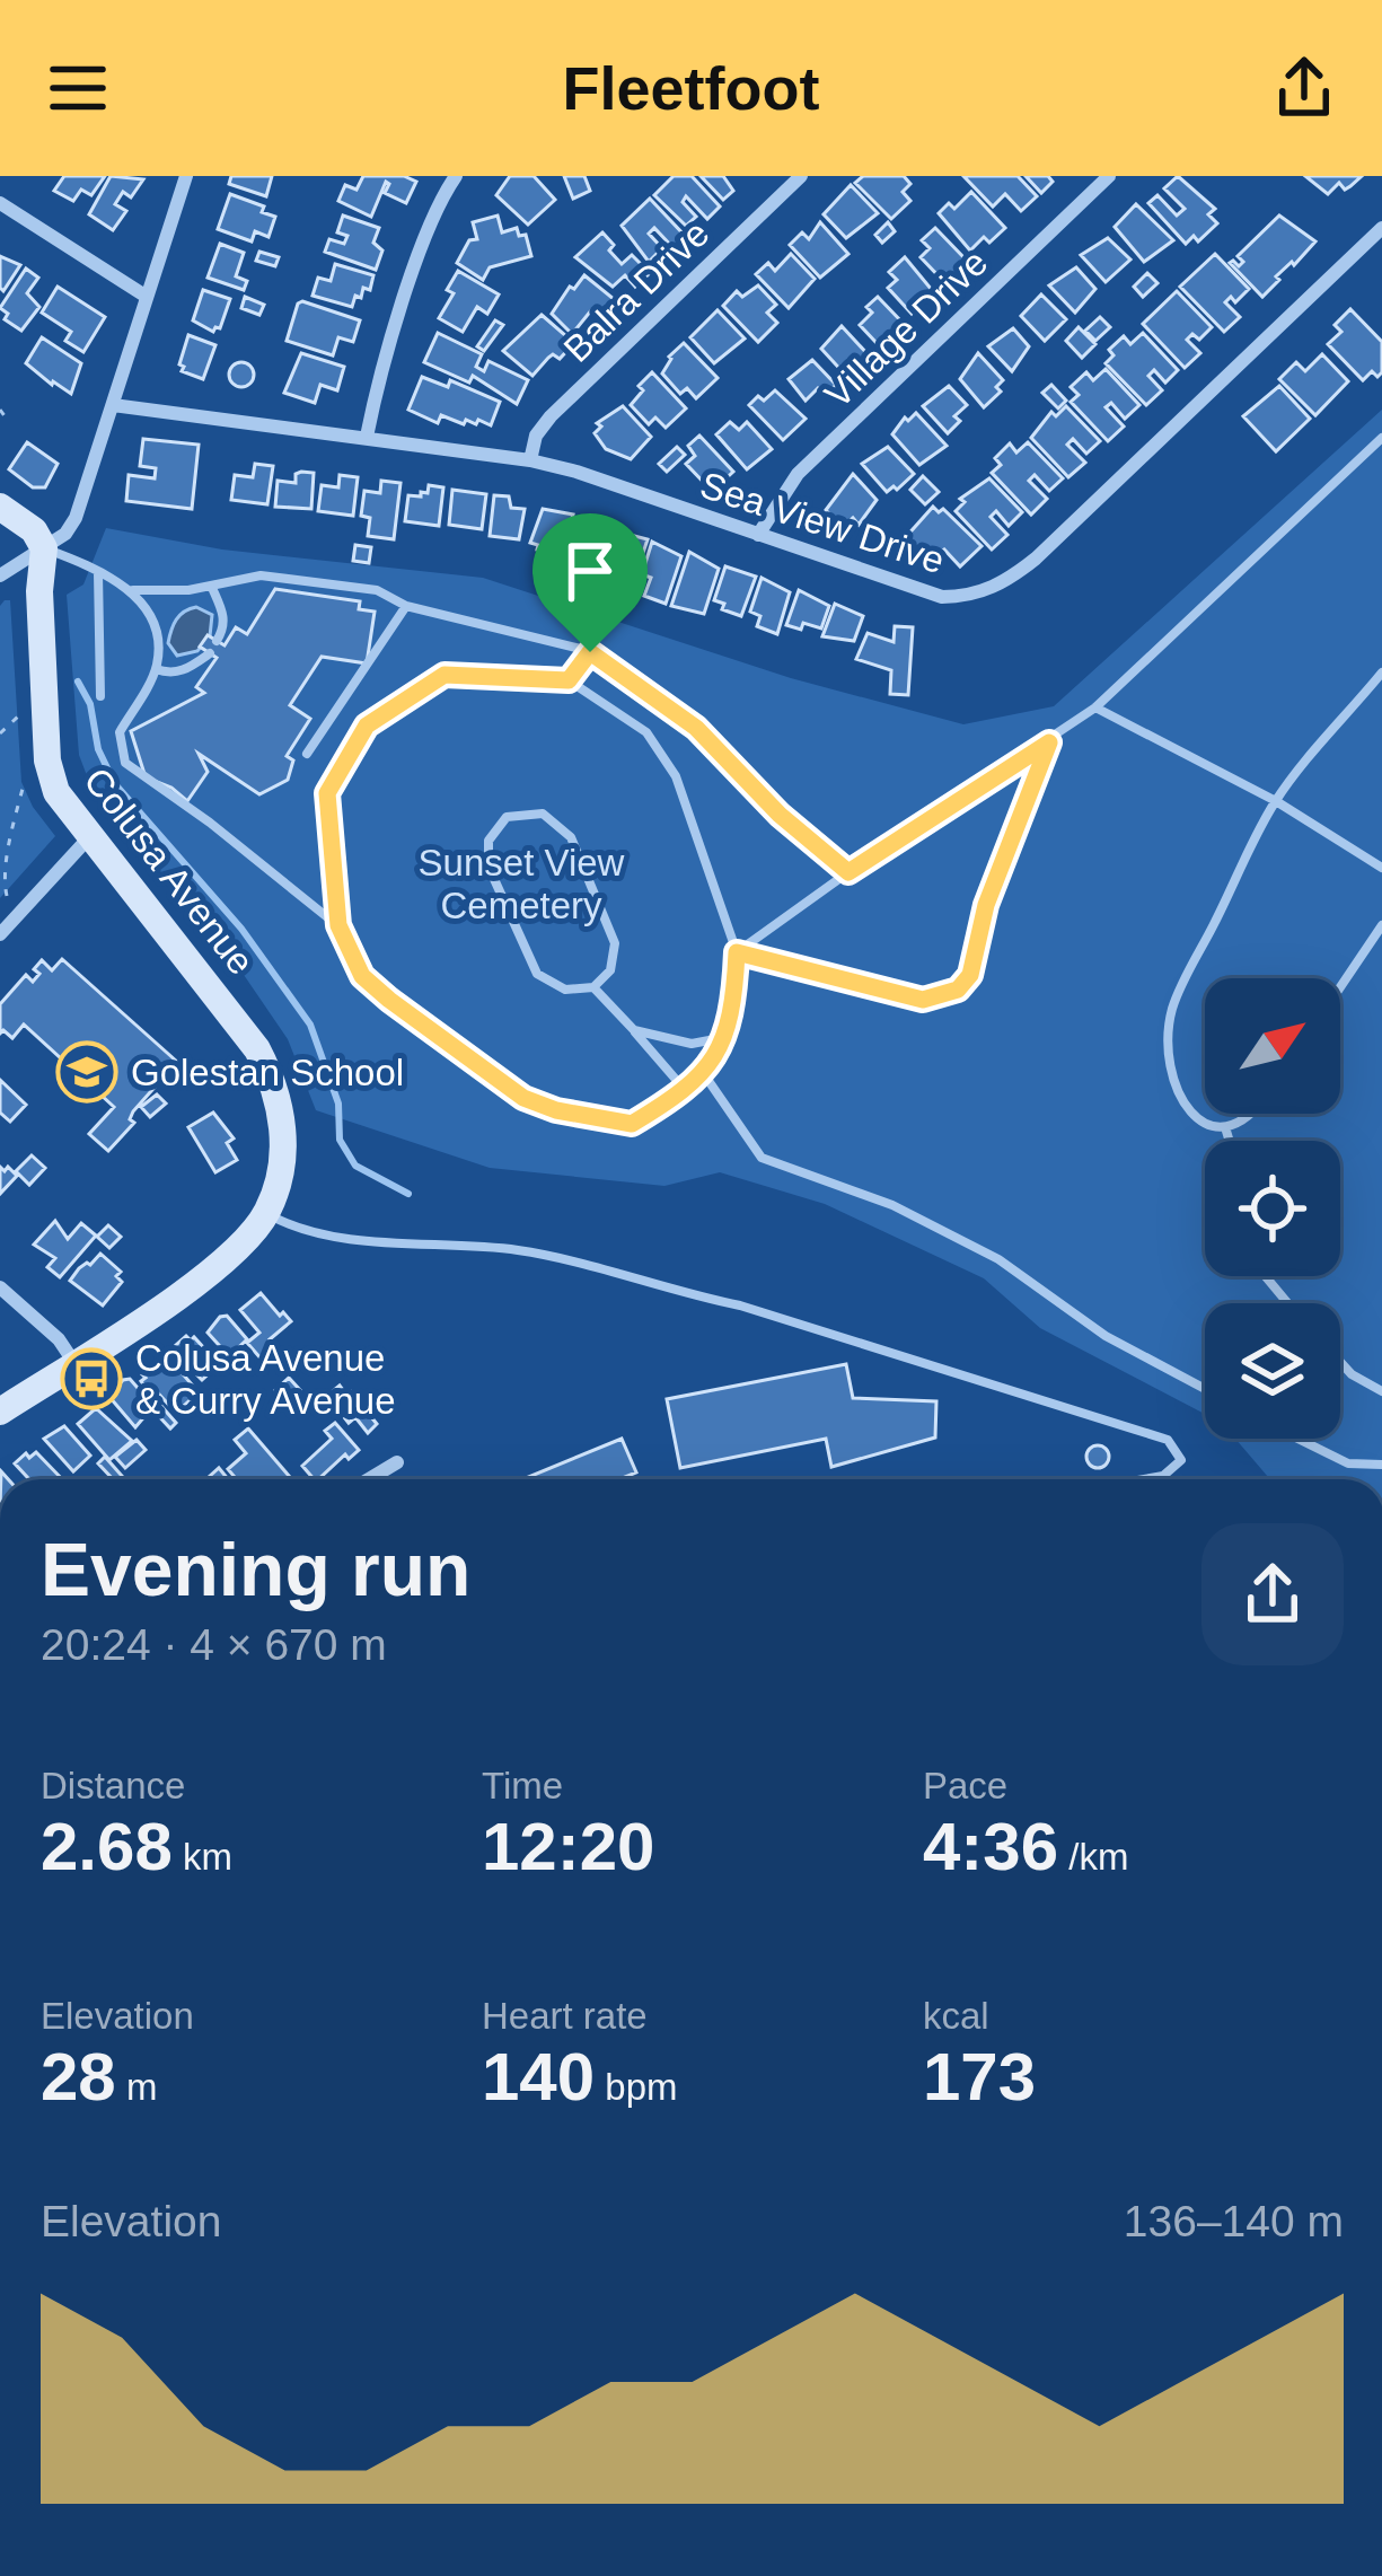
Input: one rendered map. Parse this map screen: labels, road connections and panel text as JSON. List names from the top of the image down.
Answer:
{
  "streets": {
    "street": [
      "Balra Drive",
      "Village Drive",
      "Sea View Drive",
      "Colusa Avenue"
    ]
  },
  "crossings": [
    ["Balra Drive", "Sea View Drive"],
    ["Village Drive", "Sea View Drive"]
  ],
  "parks": ["Sunset View Cemetery"],
  "places": {
    "school or university": ["Golestan School"],
    "bus stop": ["Colusa Avenue & Curry Avenue"]
  },
  "north": "top right",
  "page": {
    "header": "Fleetfoot",
    "heading": ["Evening run", "20:24 · 4 × 670 m"],
    "stats": [
      ["Distance", "2.68 km"],
      ["Time", "12:20"],
      ["Pace", "4:36 /km"],
      ["Elevation", "28 m"],
      ["Heart rate", "140 bpm"],
      ["kcal", "173"]
    ],
    "chart": ["Elevation", "136–140 m"]
  }
}
